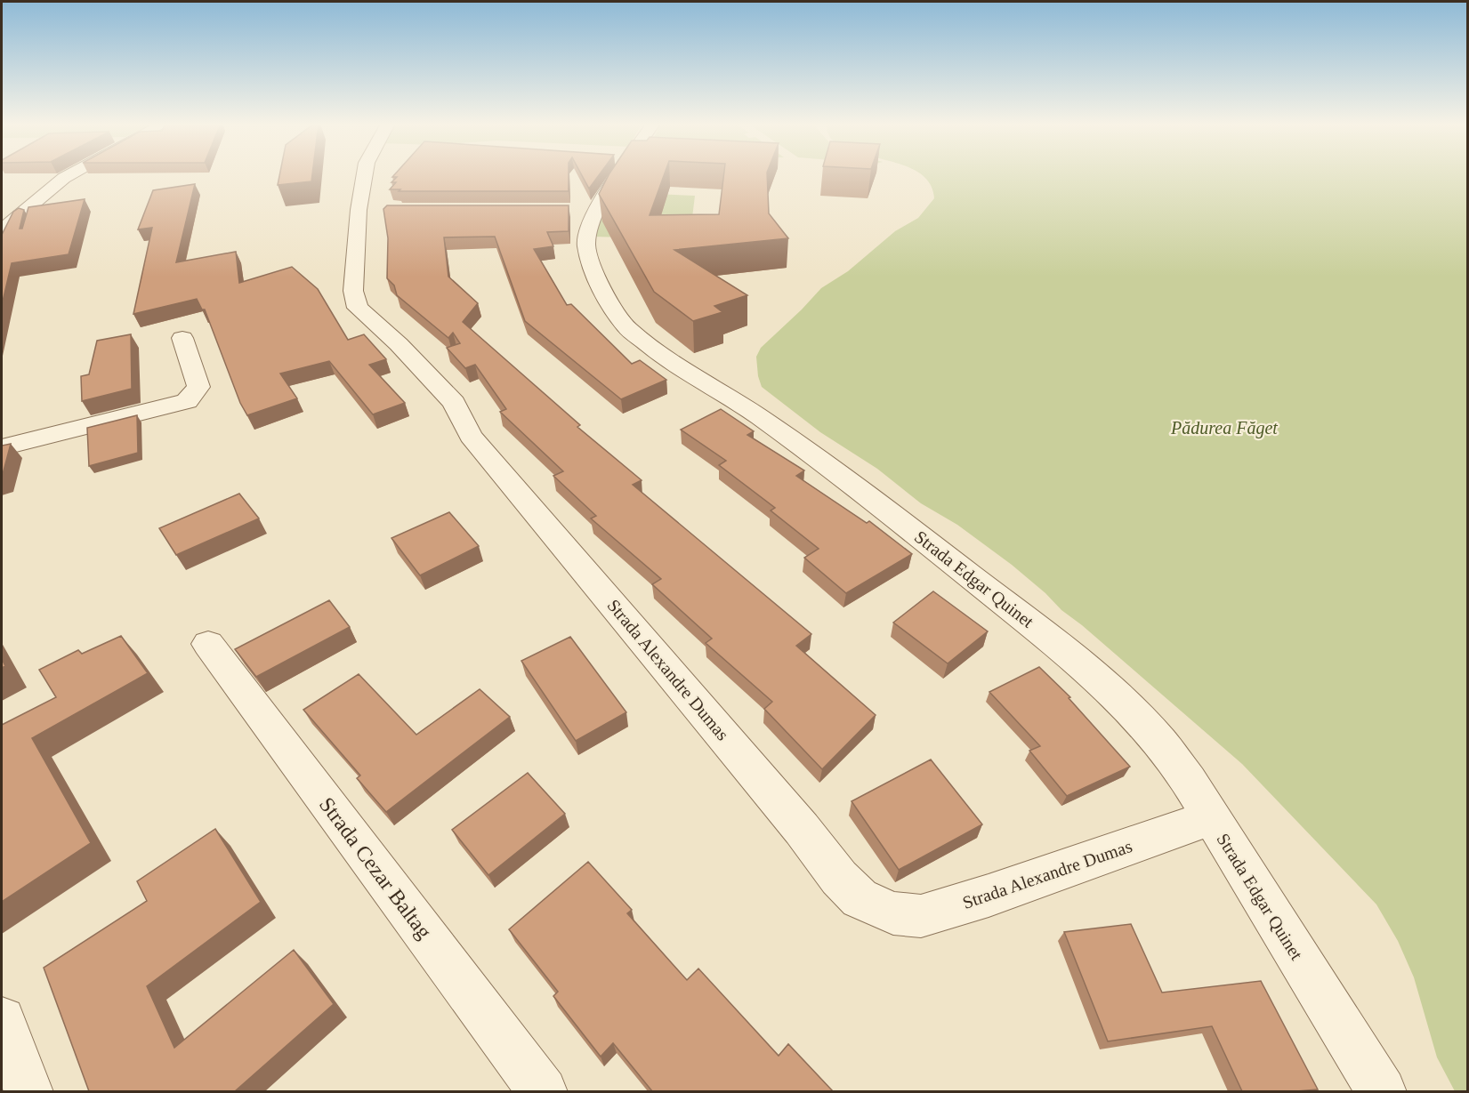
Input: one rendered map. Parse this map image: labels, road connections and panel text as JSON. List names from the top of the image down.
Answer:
{
  "streets": {
    "street": ["Strada Edgar Quinet", "Strada Alexandre Dumas", "Strada Cezar Baltag"]
  },
  "crossings": [
    ["Strada Edgar Quinet", "Strada Alexandre Dumas"]
  ],
  "parks": ["Pădurea Făget"]
}
